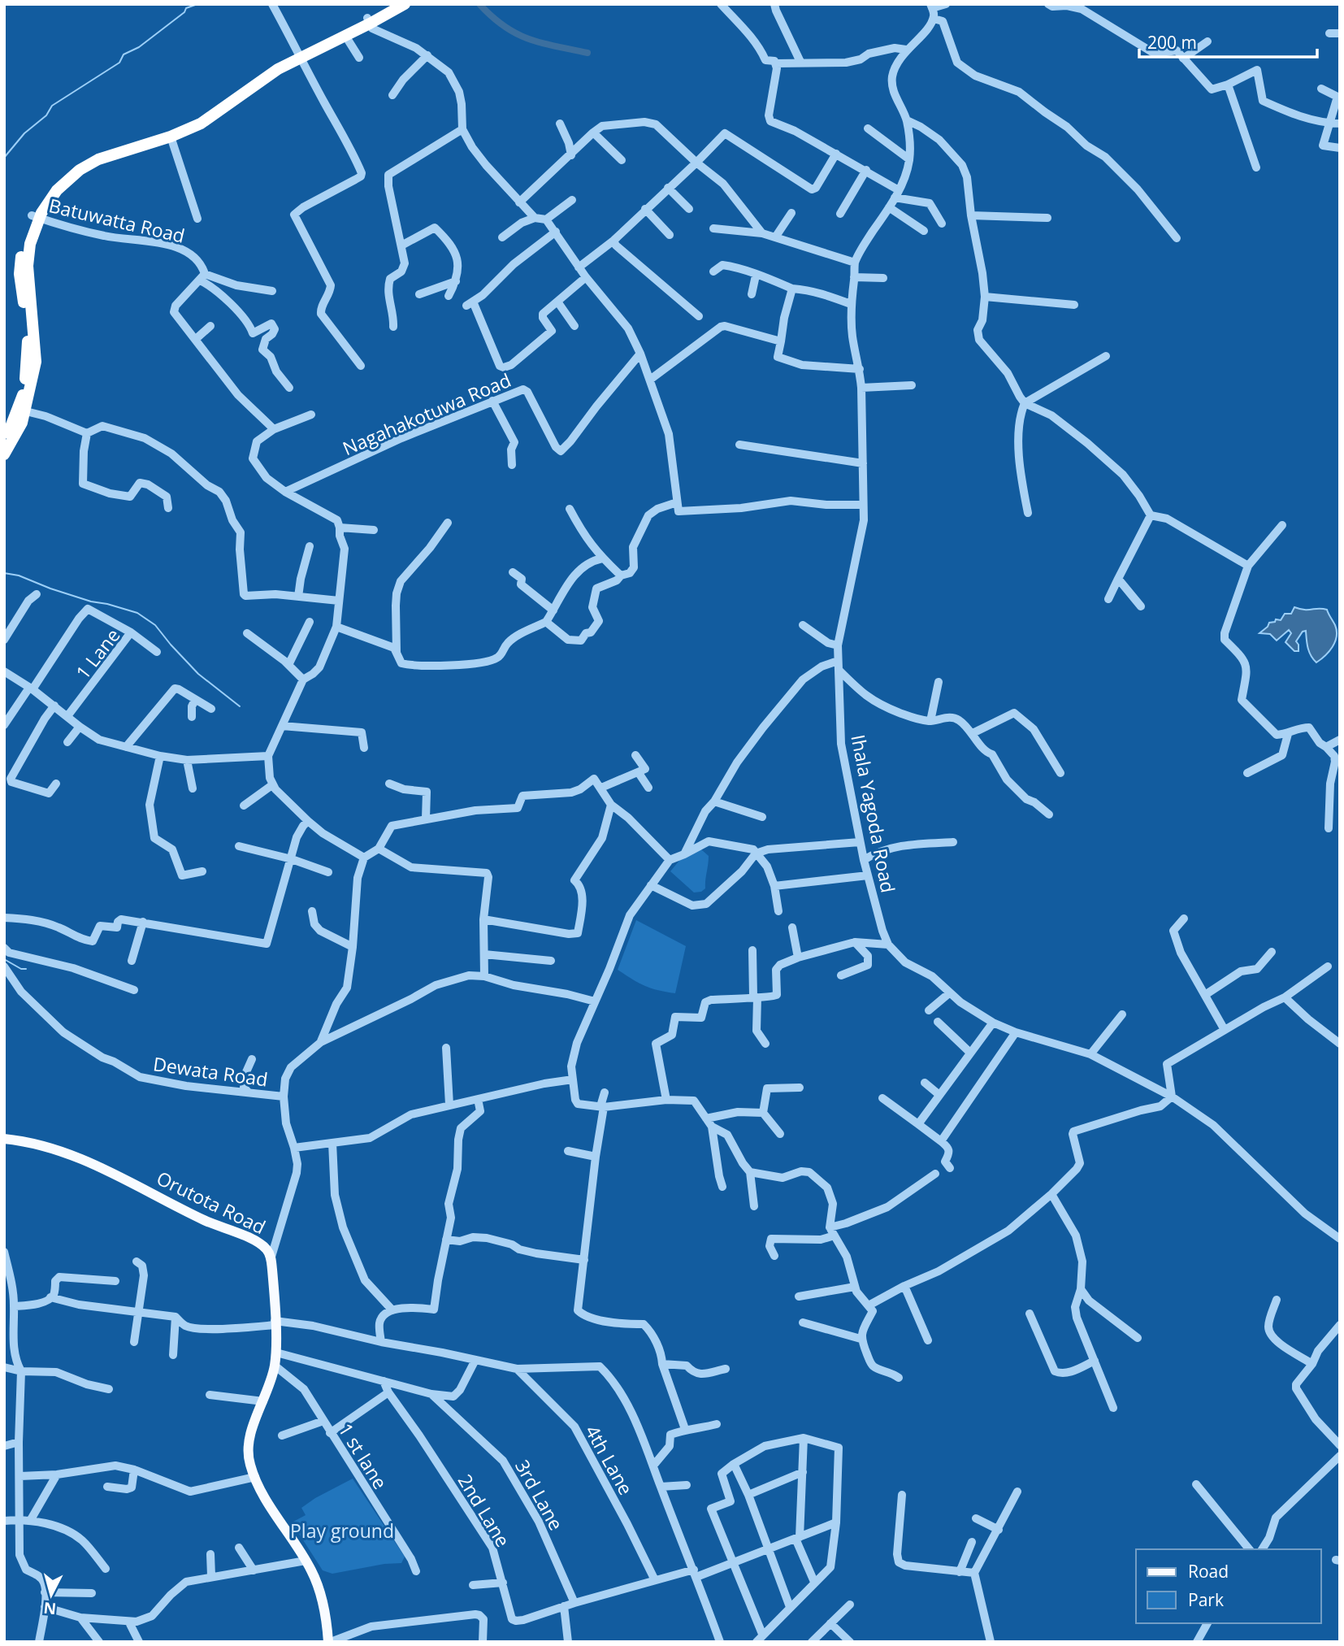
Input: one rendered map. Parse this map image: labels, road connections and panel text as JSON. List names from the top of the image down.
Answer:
{
  "streets": {
    "main road": ["Orutota Road"],
    "street": [
      "Batuwatta Road",
      "Nagahakotuwa Road",
      "1 Lane",
      "Ihala Yagoda Road",
      "Dewata Road",
      "1 st lane",
      "4th Lane",
      "3rd Lane",
      "2nd Lane"
    ]
  },
  "crossings": [
    ["Orutota Road", "1 st lane"],
    ["4th Lane", "2nd Lane"],
    ["3rd Lane", "2nd Lane"]
  ],
  "parks": ["Play ground"],
  "legend": ["Road", "Park"],
  "scale_bar": "200 m",
  "north": "bottom"
}
